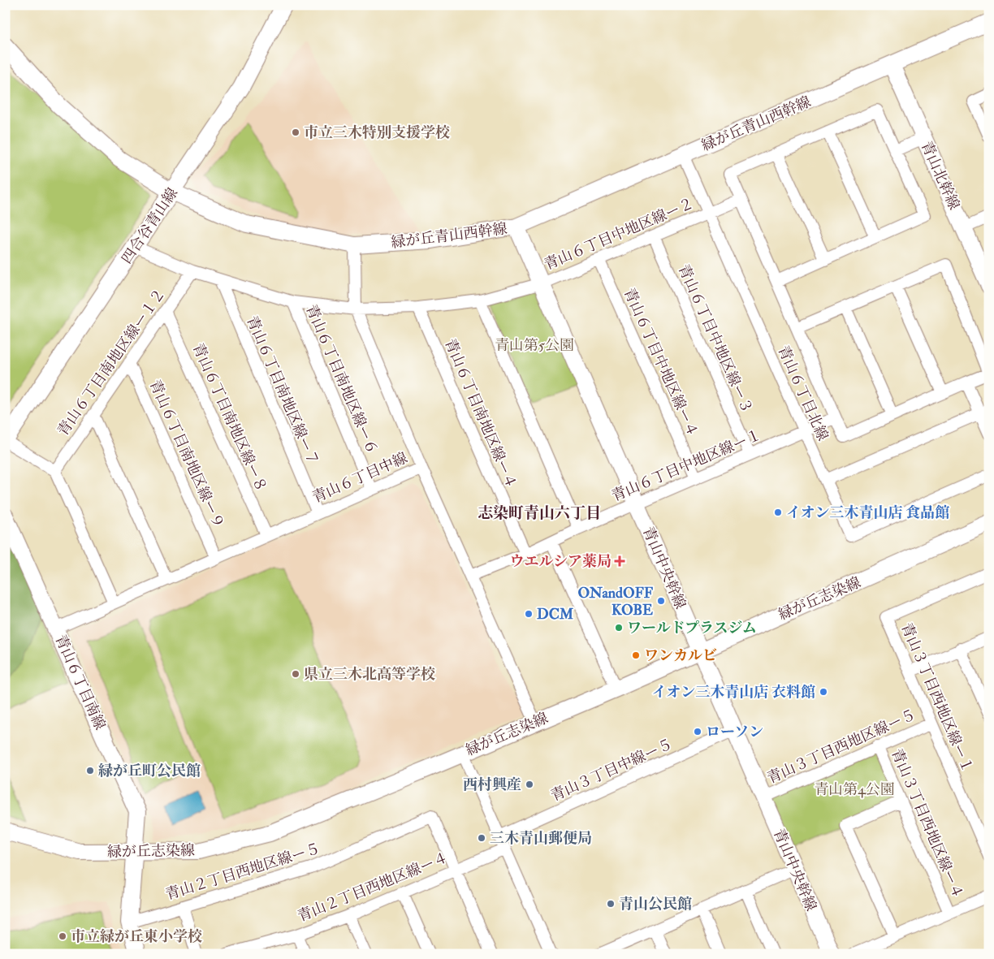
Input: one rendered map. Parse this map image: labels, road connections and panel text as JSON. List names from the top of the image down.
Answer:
{
  "streets": {
    "street": [
      "緑が丘青山西幹線",
      "青山北幹線",
      "四合谷青山線",
      "青山６丁目中地区線ー２",
      "青山６丁目中地区線ー３",
      "青山６丁目南地区線ー１２",
      "青山６丁目中地区線ー４",
      "青山６丁目南地区線ー６",
      "青山６丁目南地区線ー７",
      "青山６丁目北線",
      "青山６丁目南地区線ー４",
      "青山６丁目南地区線ー８",
      "青山６丁目南地区線ー９",
      "青山６丁目中地区線ー１",
      "青山６丁目中線",
      "青山中央幹線",
      "緑が丘志染線",
      "青山６丁目南線",
      "青山３丁目西地区線ー１",
      "青山３丁目西地区線ー５",
      "青山３丁目中線ー５",
      "青山３丁目西地区線ー４",
      "青山２丁目西地区線ー５",
      "青山２丁目西地区線ー４"
    ]
  },
  "crossings": [
    ["緑が丘青山西幹線", "青山北幹線"],
    ["緑が丘青山西幹線", "四合谷青山線"],
    ["緑が丘青山西幹線", "青山６丁目北線"],
    ["緑が丘青山西幹線", "青山中央幹線"],
    ["四合谷青山線", "青山６丁目中地区線ー２"],
    ["青山６丁目中地区線ー２", "青山６丁目中地区線ー３"],
    ["青山６丁目中地区線ー２", "青山６丁目南地区線ー１２"],
    ["青山６丁目中地区線ー２", "青山６丁目中地区線ー４"],
    ["青山６丁目中地区線ー２", "青山６丁目南地区線ー６"],
    ["青山６丁目中地区線ー２", "青山６丁目南地区線ー７"],
    ["青山６丁目中地区線ー２", "青山６丁目北線"],
    ["青山６丁目中地区線ー２", "青山６丁目南地区線ー４"],
    ["青山６丁目中地区線ー２", "青山中央幹線"],
    ["青山６丁目中地区線ー３", "青山６丁目中地区線ー１"],
    ["青山６丁目南地区線ー１２", "青山６丁目南地区線ー８"],
    ["青山６丁目南地区線ー１２", "青山６丁目南地区線ー９"],
    ["青山６丁目中地区線ー４", "青山６丁目中地区線ー１"],
    ["青山６丁目南地区線ー６", "青山６丁目中線"],
    ["青山６丁目南地区線ー７", "青山６丁目中線"],
    ["青山６丁目北線", "青山６丁目中地区線ー１"],
    ["青山６丁目南地区線ー４", "青山６丁目中地区線ー１"],
    ["青山６丁目南地区線ー８", "青山６丁目中線"],
    ["青山６丁目南地区線ー９", "青山６丁目中線"],
    ["青山６丁目中地区線ー１", "青山６丁目中線"],
    ["青山６丁目中地区線ー１", "青山中央幹線"],
    ["青山６丁目中線", "緑が丘志染線"],
    ["青山６丁目中線", "青山６丁目南線"],
    ["青山中央幹線", "緑が丘志染線"],
    ["青山中央幹線", "青山３丁目西地区線ー５"],
    ["青山中央幹線", "青山３丁目中線ー５"],
    ["緑が丘志染線", "青山６丁目南線"],
    ["青山６丁目南線", "青山２丁目西地区線ー５"],
    ["青山３丁目西地区線ー１", "青山３丁目西地区線ー５"],
    ["青山３丁目西地区線ー５", "青山３丁目西地区線ー４"],
    ["青山２丁目西地区線ー５", "青山２丁目西地区線ー４"]
  ],
  "districts": ["志染町青山六丁目"],
  "parks": ["青山第5公園", "青山第4公園"],
  "places": {
    "other": [
      "市立三木特別支援学校",
      "イオン三木青山店 食品館",
      "ONandOFF KOBE",
      "DCM",
      "ワールドプラスジム",
      "ワンカルビ",
      "県立三木北高等学校",
      "イオン三木青山店 衣料館",
      "ローソン",
      "緑が丘町公民館",
      "西村興産",
      "三木青山郵便局",
      "青山公民館",
      "市立緑が丘東小学校"
    ],
    "health": ["ウエルシア薬局"]
  }
}
